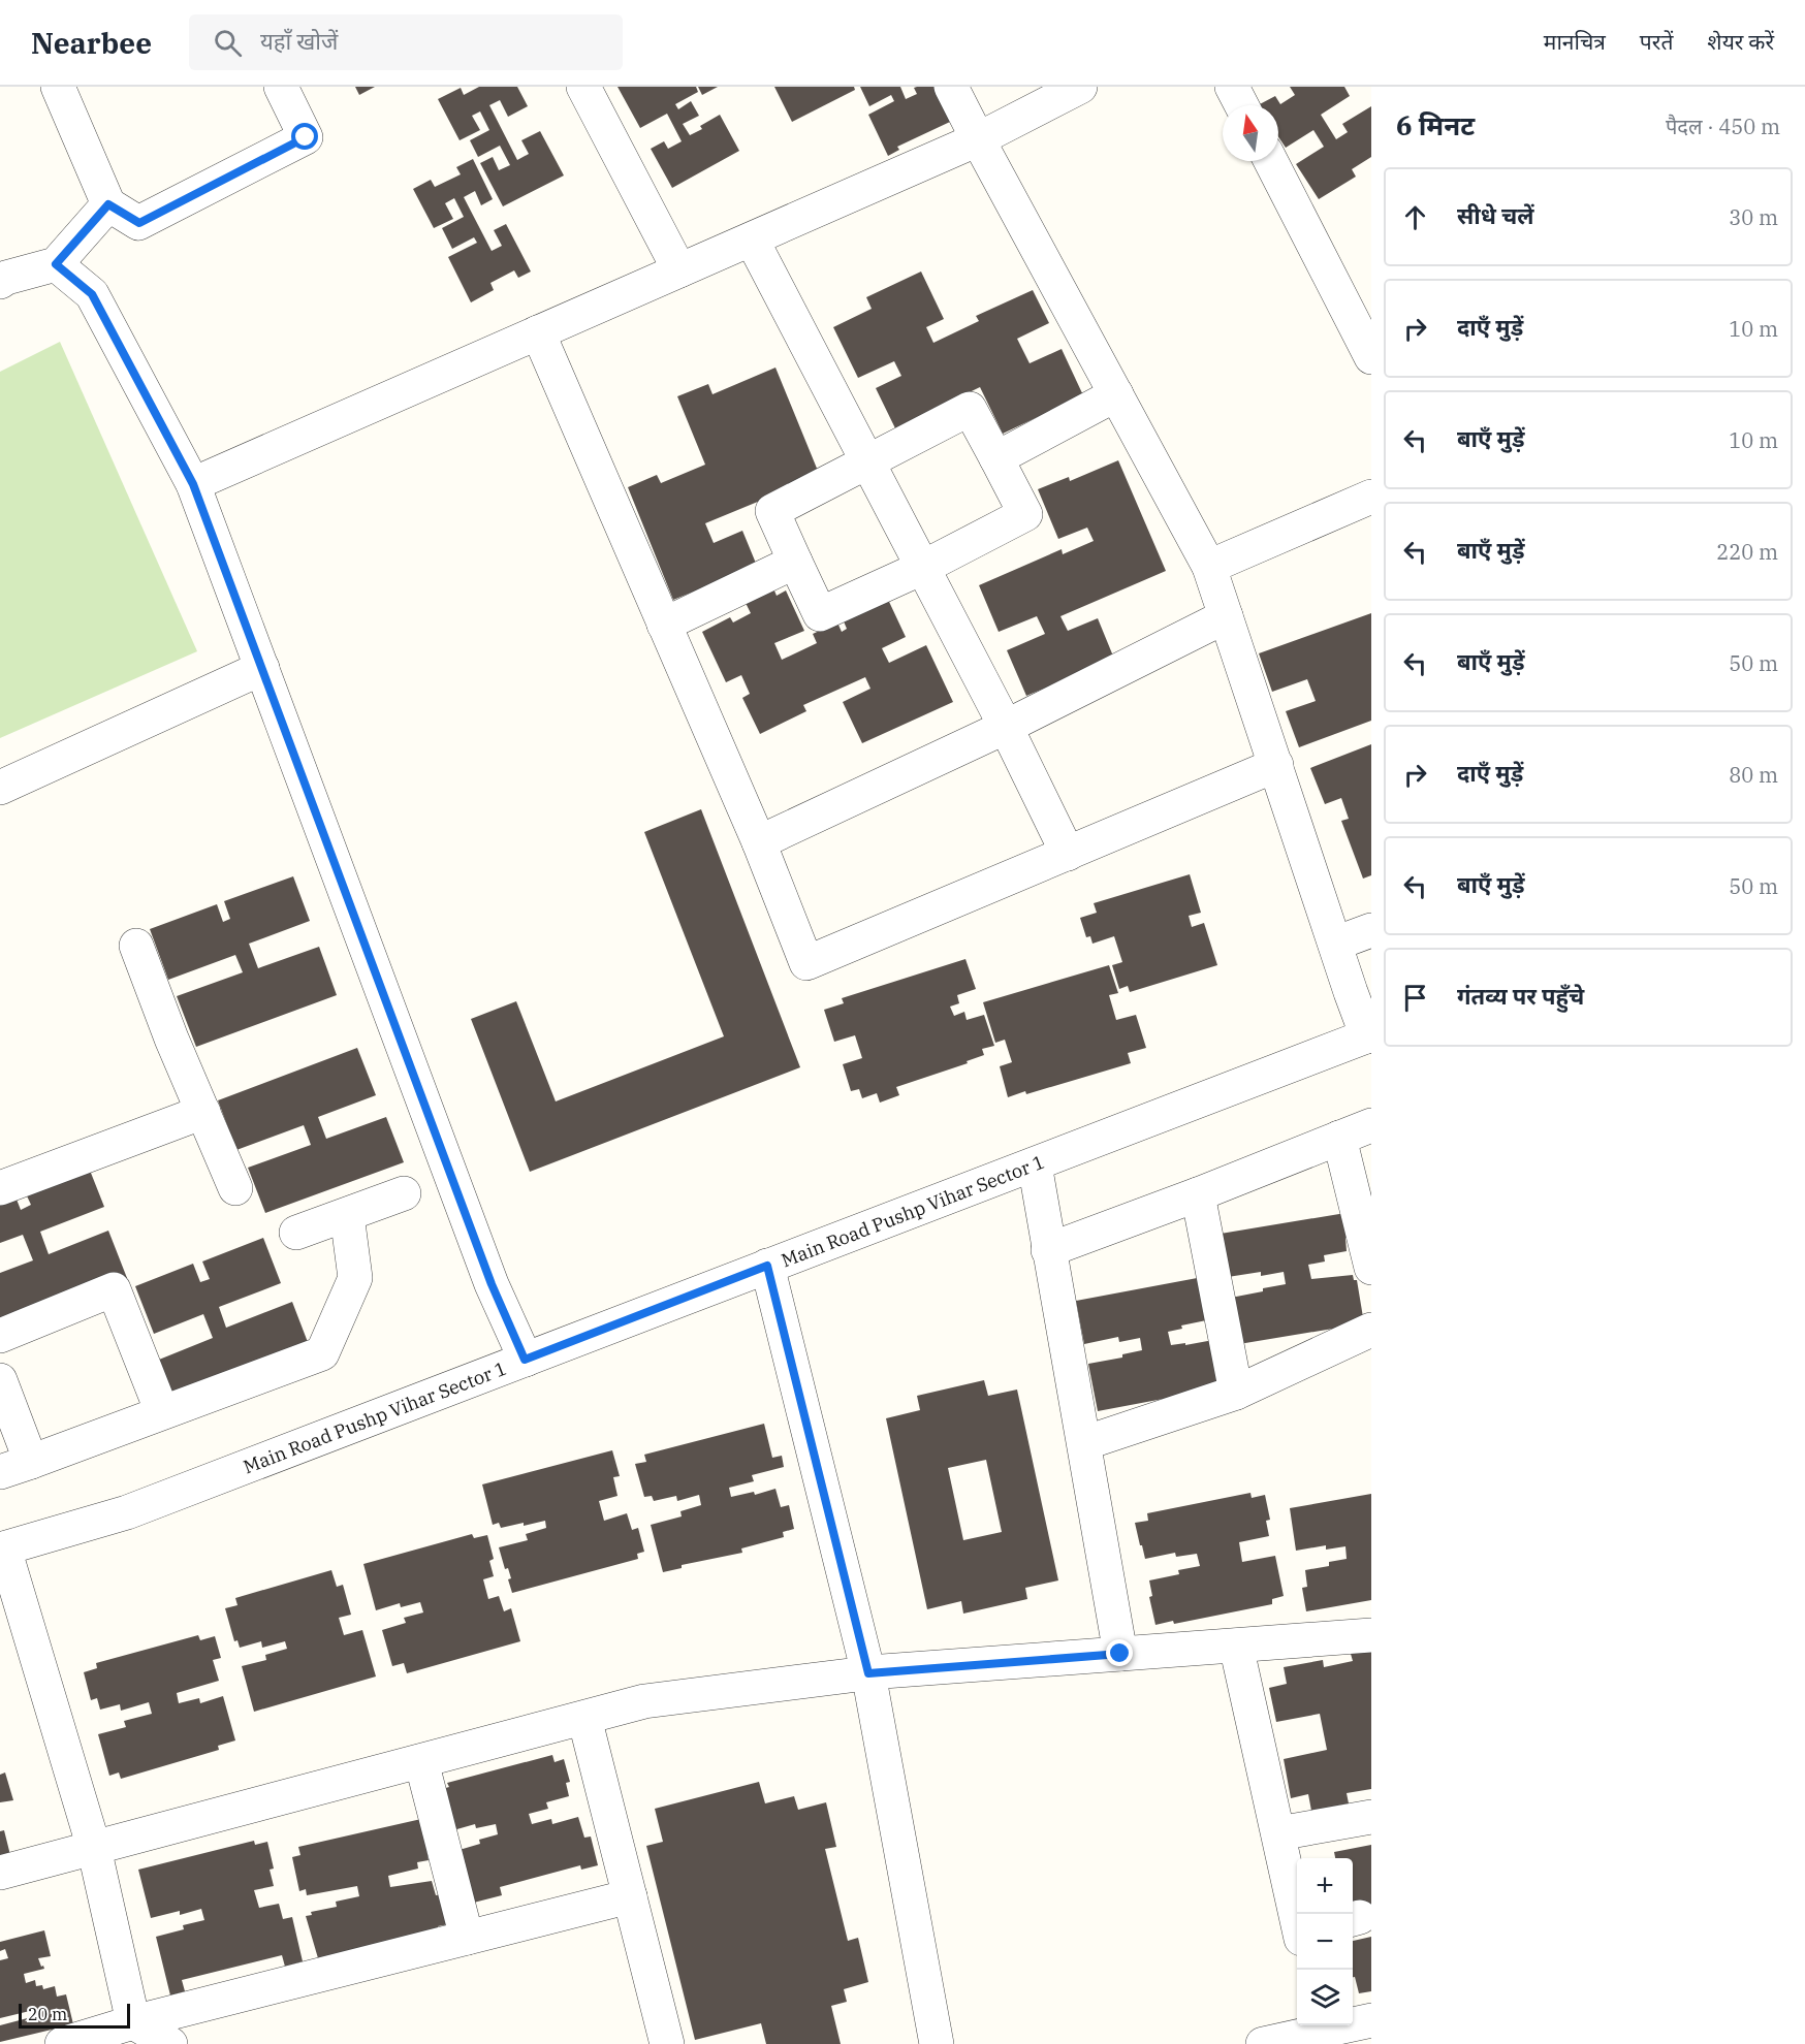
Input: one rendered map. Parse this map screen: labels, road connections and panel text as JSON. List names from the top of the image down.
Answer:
{
  "streets": {
    "street": ["Main Road Pushp Vihar Sector 1"]
  },
  "scale_bar": "20 m",
  "north": "top",
  "page": {
    "header": "Nearbee",
    "search": "यहाँ खोजें",
    "nav": ["मानचित्र", "परतें", "शेयर करें"],
    "heading": ["6 मिनट", "पैदल · 450 m"],
    "list": [
      ["सीधे चलें", "30 m"],
      ["दाएँ मुड़ें", "10 m"],
      ["बाएँ मुड़ें", "10 m"],
      ["बाएँ मुड़ें", "220 m"],
      ["बाएँ मुड़ें", "50 m"],
      ["दाएँ मुड़ें", "80 m"],
      ["बाएँ मुड़ें", "50 m"],
      "गंतव्य पर पहुँचे"
    ],
    "map_buttons": ["+", "−"],
    "scale": "20 m"
  }
}
